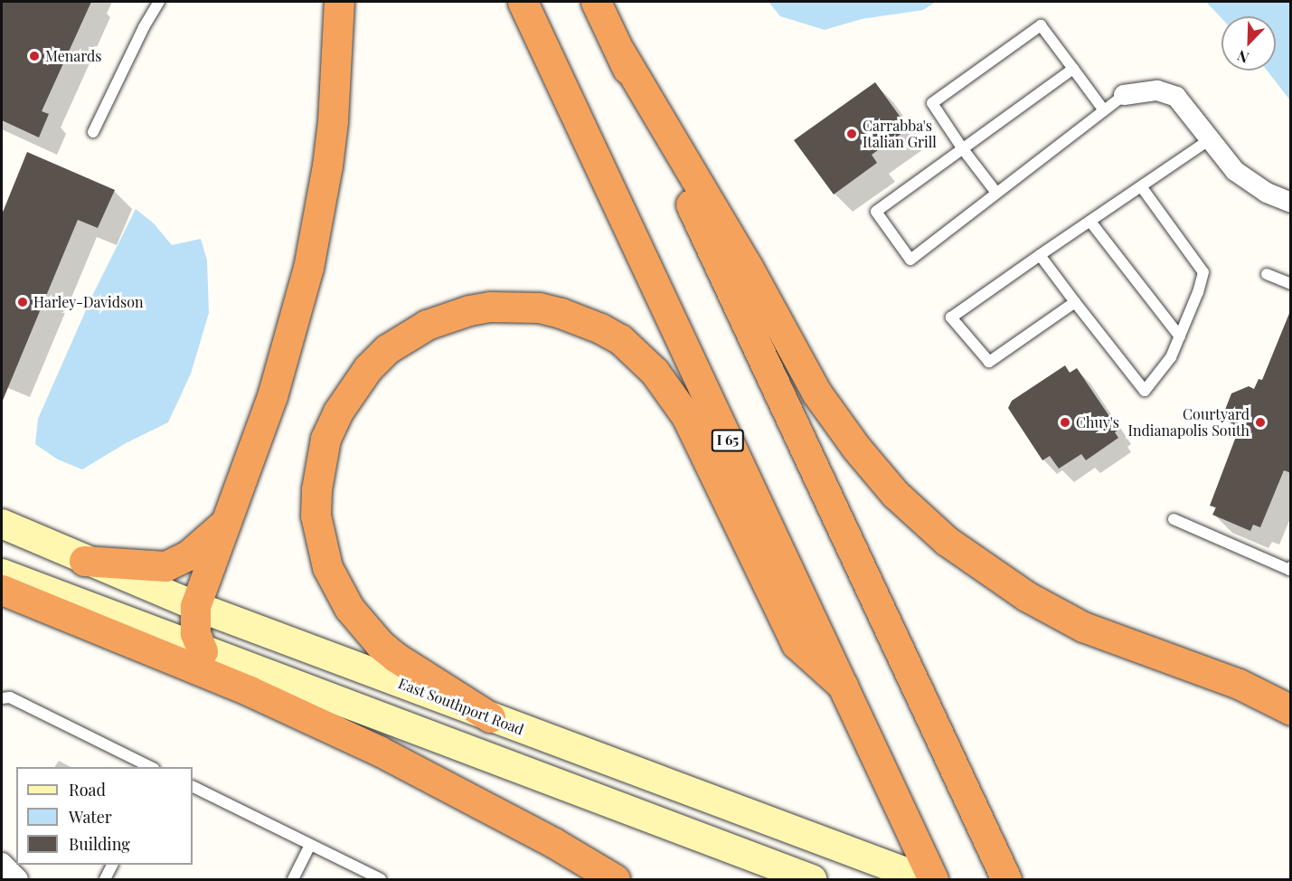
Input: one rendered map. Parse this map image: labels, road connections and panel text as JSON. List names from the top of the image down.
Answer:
{
  "streets": {
    "highway": ["I 65"],
    "main road": ["East Southport Road"]
  },
  "places": [
    "Menards",
    "Carrabba's Italian Grill",
    "Harley-Davidson",
    "Chuy's",
    "Courtyard Indianapolis South"
  ],
  "legend": ["Road", "Water", "Building"],
  "north": "bottom left"
}
